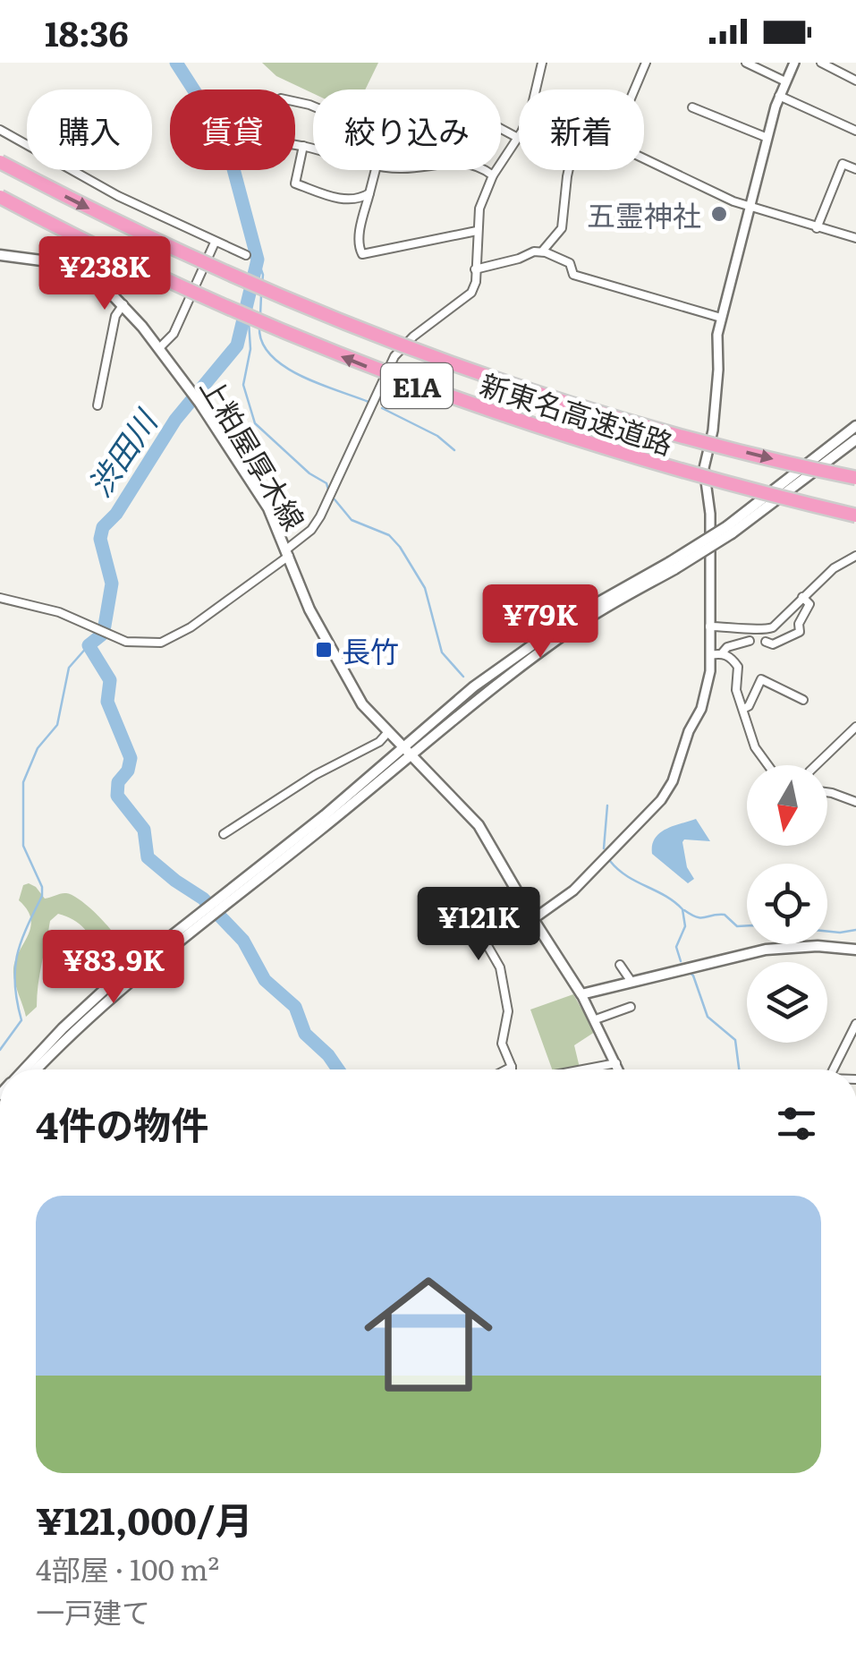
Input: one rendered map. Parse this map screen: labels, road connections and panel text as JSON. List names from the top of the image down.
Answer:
{
  "streets": {
    "highway": ["E1A", "新東名高速道路"],
    "main road": ["上粕屋厚木線"]
  },
  "water": ["渋田川"],
  "places": {
    "other": ["五霊神社"],
    "transit": ["長竹"]
  },
  "north": "bottom",
  "page": {
    "status": "18:36",
    "chip": [
      "購入",
      "賃貸",
      "絞り込み",
      "新着"
    ],
    "price": [
      "¥238K",
      "¥79K",
      "¥121K",
      "¥83.9K"
    ],
    "heading": "4件の物件",
    "list": [
      {
        "name": "¥121,000/月",
        "note": "4部屋 · 100 m² · 一戸建て"
      }
    ]
  }
}
